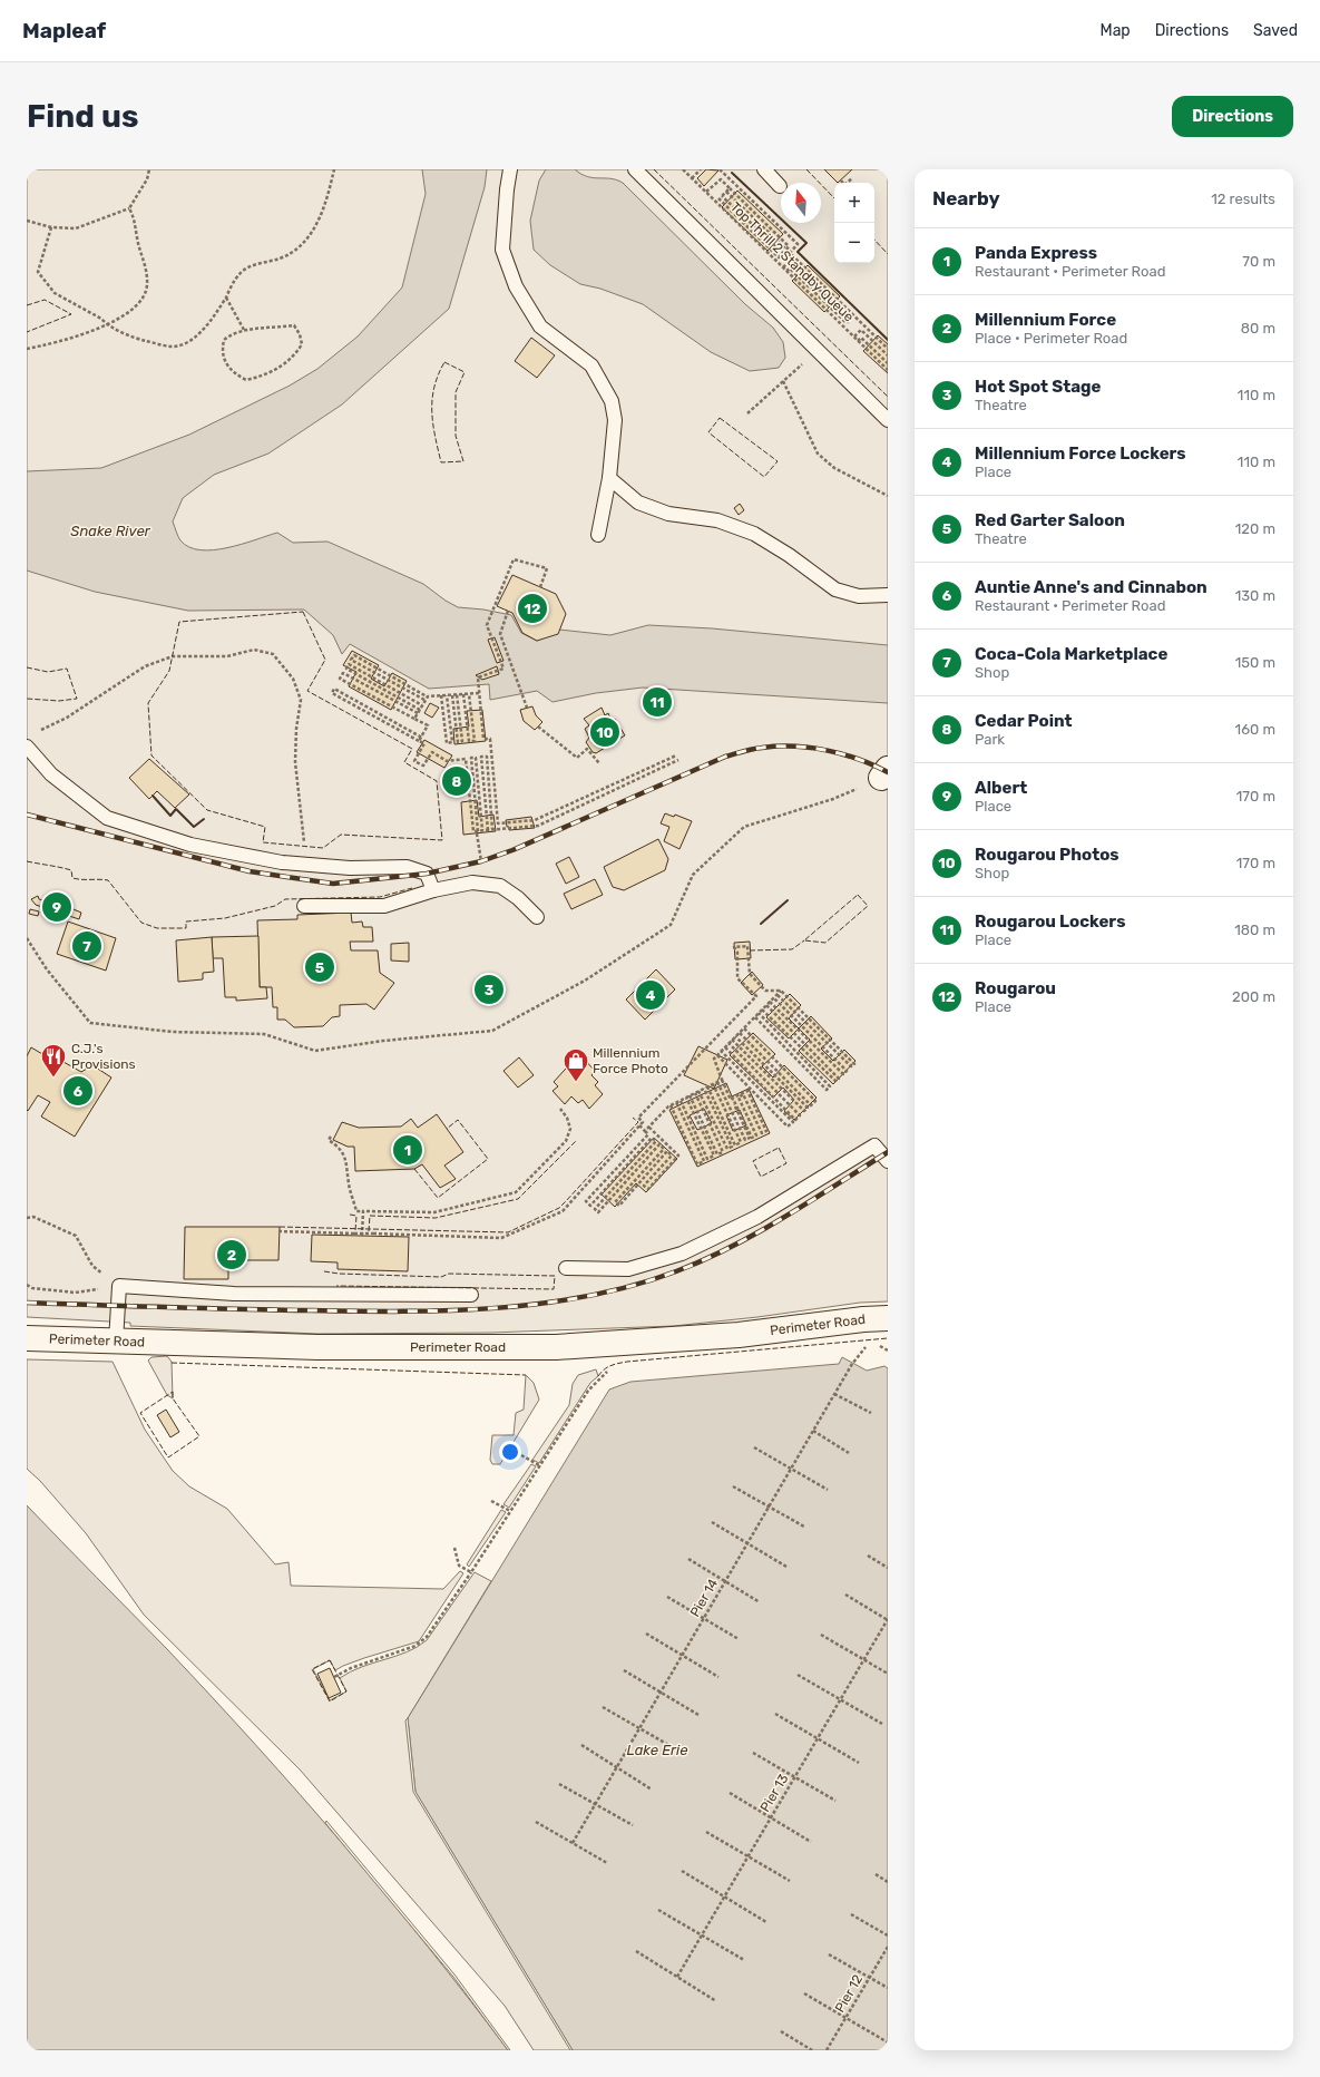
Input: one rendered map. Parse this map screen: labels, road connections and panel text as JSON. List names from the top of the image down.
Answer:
{
  "streets": {
    "street": ["Perimeter Road"],
    "path": [
      "Top Thrill 2 Standby Queue",
      "Pier 14",
      "Pier 13",
      "Pier 12"
    ]
  },
  "water": ["Snake River", "Lake Erie"],
  "places": {
    "restaurant": ["C.J.'s Provisions"],
    "shop": ["Millennium Force Photo"]
  },
  "north": "top",
  "page": {
    "header": "Mapleaf",
    "nav": ["Map", "Directions", "Saved"],
    "buttons": "Directions",
    "title": "Find us",
    "heading": ["Nearby", "12 results"],
    "map_buttons": ["+", "−"],
    "list": [
      {
        "mark": "1",
        "name": "Panda Express",
        "note": "Restaurant · Perimeter Road",
        "value": "70 m"
      },
      {
        "mark": "2",
        "name": "Millennium Force",
        "note": "Place · Perimeter Road",
        "value": "80 m"
      },
      {
        "mark": "3",
        "name": "Hot Spot Stage",
        "note": "Theatre",
        "value": "110 m"
      },
      {
        "mark": "4",
        "name": "Millennium Force Lockers",
        "note": "Place",
        "value": "110 m"
      },
      {
        "mark": "5",
        "name": "Red Garter Saloon",
        "note": "Theatre",
        "value": "120 m"
      },
      {
        "mark": "6",
        "name": "Auntie Anne's and Cinnabon",
        "note": "Restaurant · Perimeter Road",
        "value": "130 m"
      },
      {
        "mark": "7",
        "name": "Coca-Cola Marketplace",
        "note": "Shop",
        "value": "150 m"
      },
      {
        "mark": "8",
        "name": "Cedar Point",
        "note": "Park",
        "value": "160 m"
      },
      {
        "mark": "9",
        "name": "Albert",
        "note": "Place",
        "value": "170 m"
      },
      {
        "mark": "10",
        "name": "Rougarou Photos",
        "note": "Shop",
        "value": "170 m"
      },
      {
        "mark": "11",
        "name": "Rougarou Lockers",
        "note": "Place",
        "value": "180 m"
      },
      {
        "mark": "12",
        "name": "Rougarou",
        "note": "Place",
        "value": "200 m"
      }
    ],
    "pins": [
      "12",
      "11",
      "10",
      "8",
      "9",
      "7",
      "5",
      "3",
      "4",
      "6",
      "1",
      "2"
    ]
  }
}
